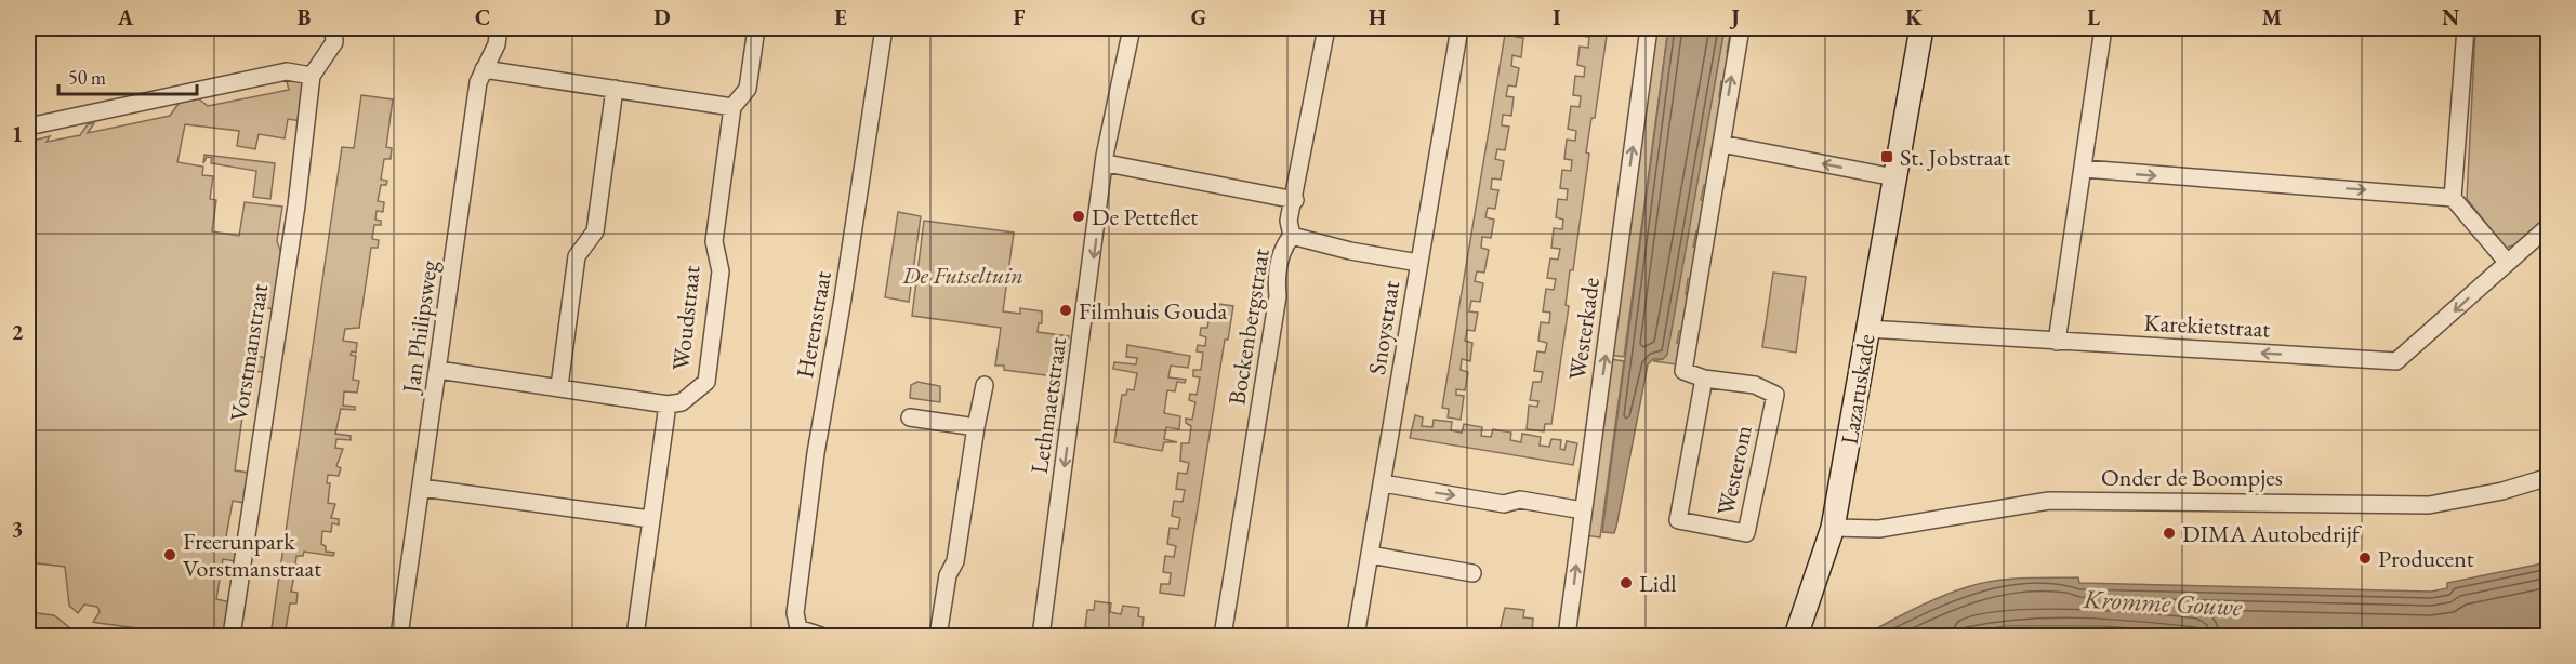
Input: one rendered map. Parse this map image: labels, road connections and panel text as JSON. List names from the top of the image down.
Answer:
{
  "streets": {
    "main road": ["Lazaruskade"],
    "street": [
      "Woudstraat",
      "Herenstraat",
      "Karekietstraat",
      "Jan Philipsweg",
      "Bockenbergstraat",
      "Snoystraat",
      "Westerkade",
      "Vorstmanstraat",
      "Lethmaetstraat",
      "Westerom",
      "Onder de Boompjes"
    ]
  },
  "crossings": [
    ["Karekietstraat", "Lazaruskade"],
    ["Lazaruskade", "Onder de Boompjes"]
  ],
  "one_way": ["Karekietstraat", "Westerkade"],
  "water": ["Kromme Gouwe"],
  "parks": ["De Futseltuin"],
  "places": {
    "transit": ["St. Jobstraat"],
    "other": [
      "De Petteflet",
      "Filmhuis Gouda",
      "DIMA Autobedrijf",
      "Freerunpark Vorstmanstraat",
      "Producent",
      "Lidl"
    ]
  },
  "scale_bar": "50 m",
  "grid": {
    "columns": [
      "A",
      "B",
      "C",
      "D",
      "E",
      "F",
      "G",
      "H",
      "I",
      "J",
      "K",
      "L",
      "M",
      "N"
    ],
    "rows": ["1", "2", "3"]
  }
}
